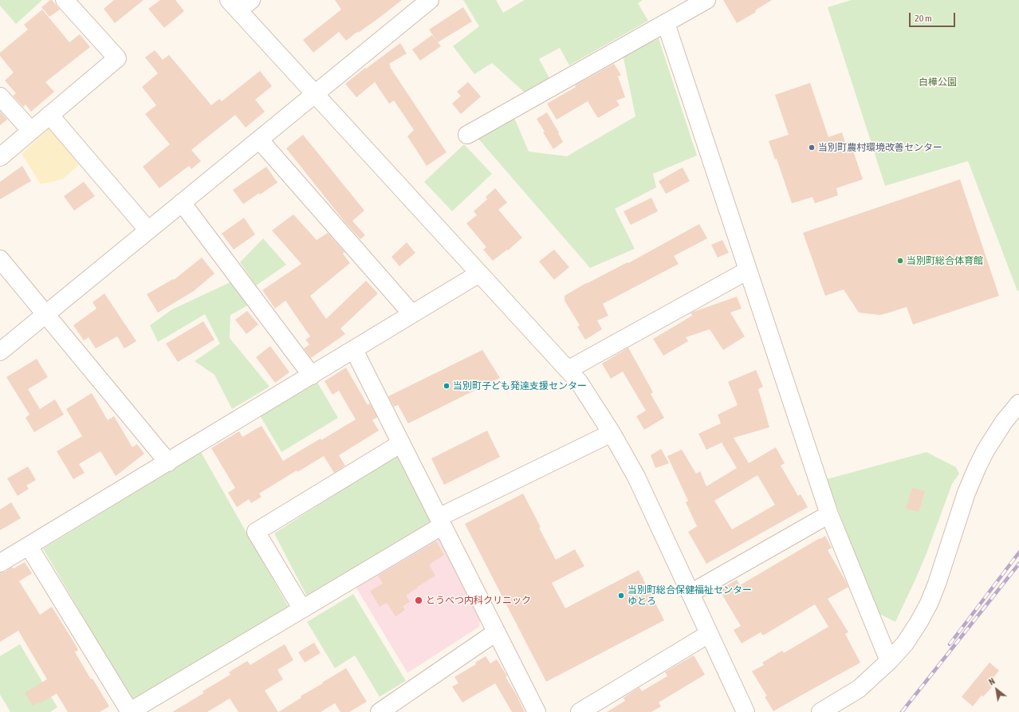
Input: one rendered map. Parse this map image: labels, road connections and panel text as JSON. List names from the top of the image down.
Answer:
{
  "parks": ["白樺公園"],
  "places": [
    "当別町農村環境改善センター",
    "当別町総合体育館",
    "当別町子ども発達支援センター",
    "当別町総合保健福祉センター ゆとろ",
    "とうべつ内科クリニック"
  ],
  "scale_bar": "20 m",
  "north": "top left"
}
